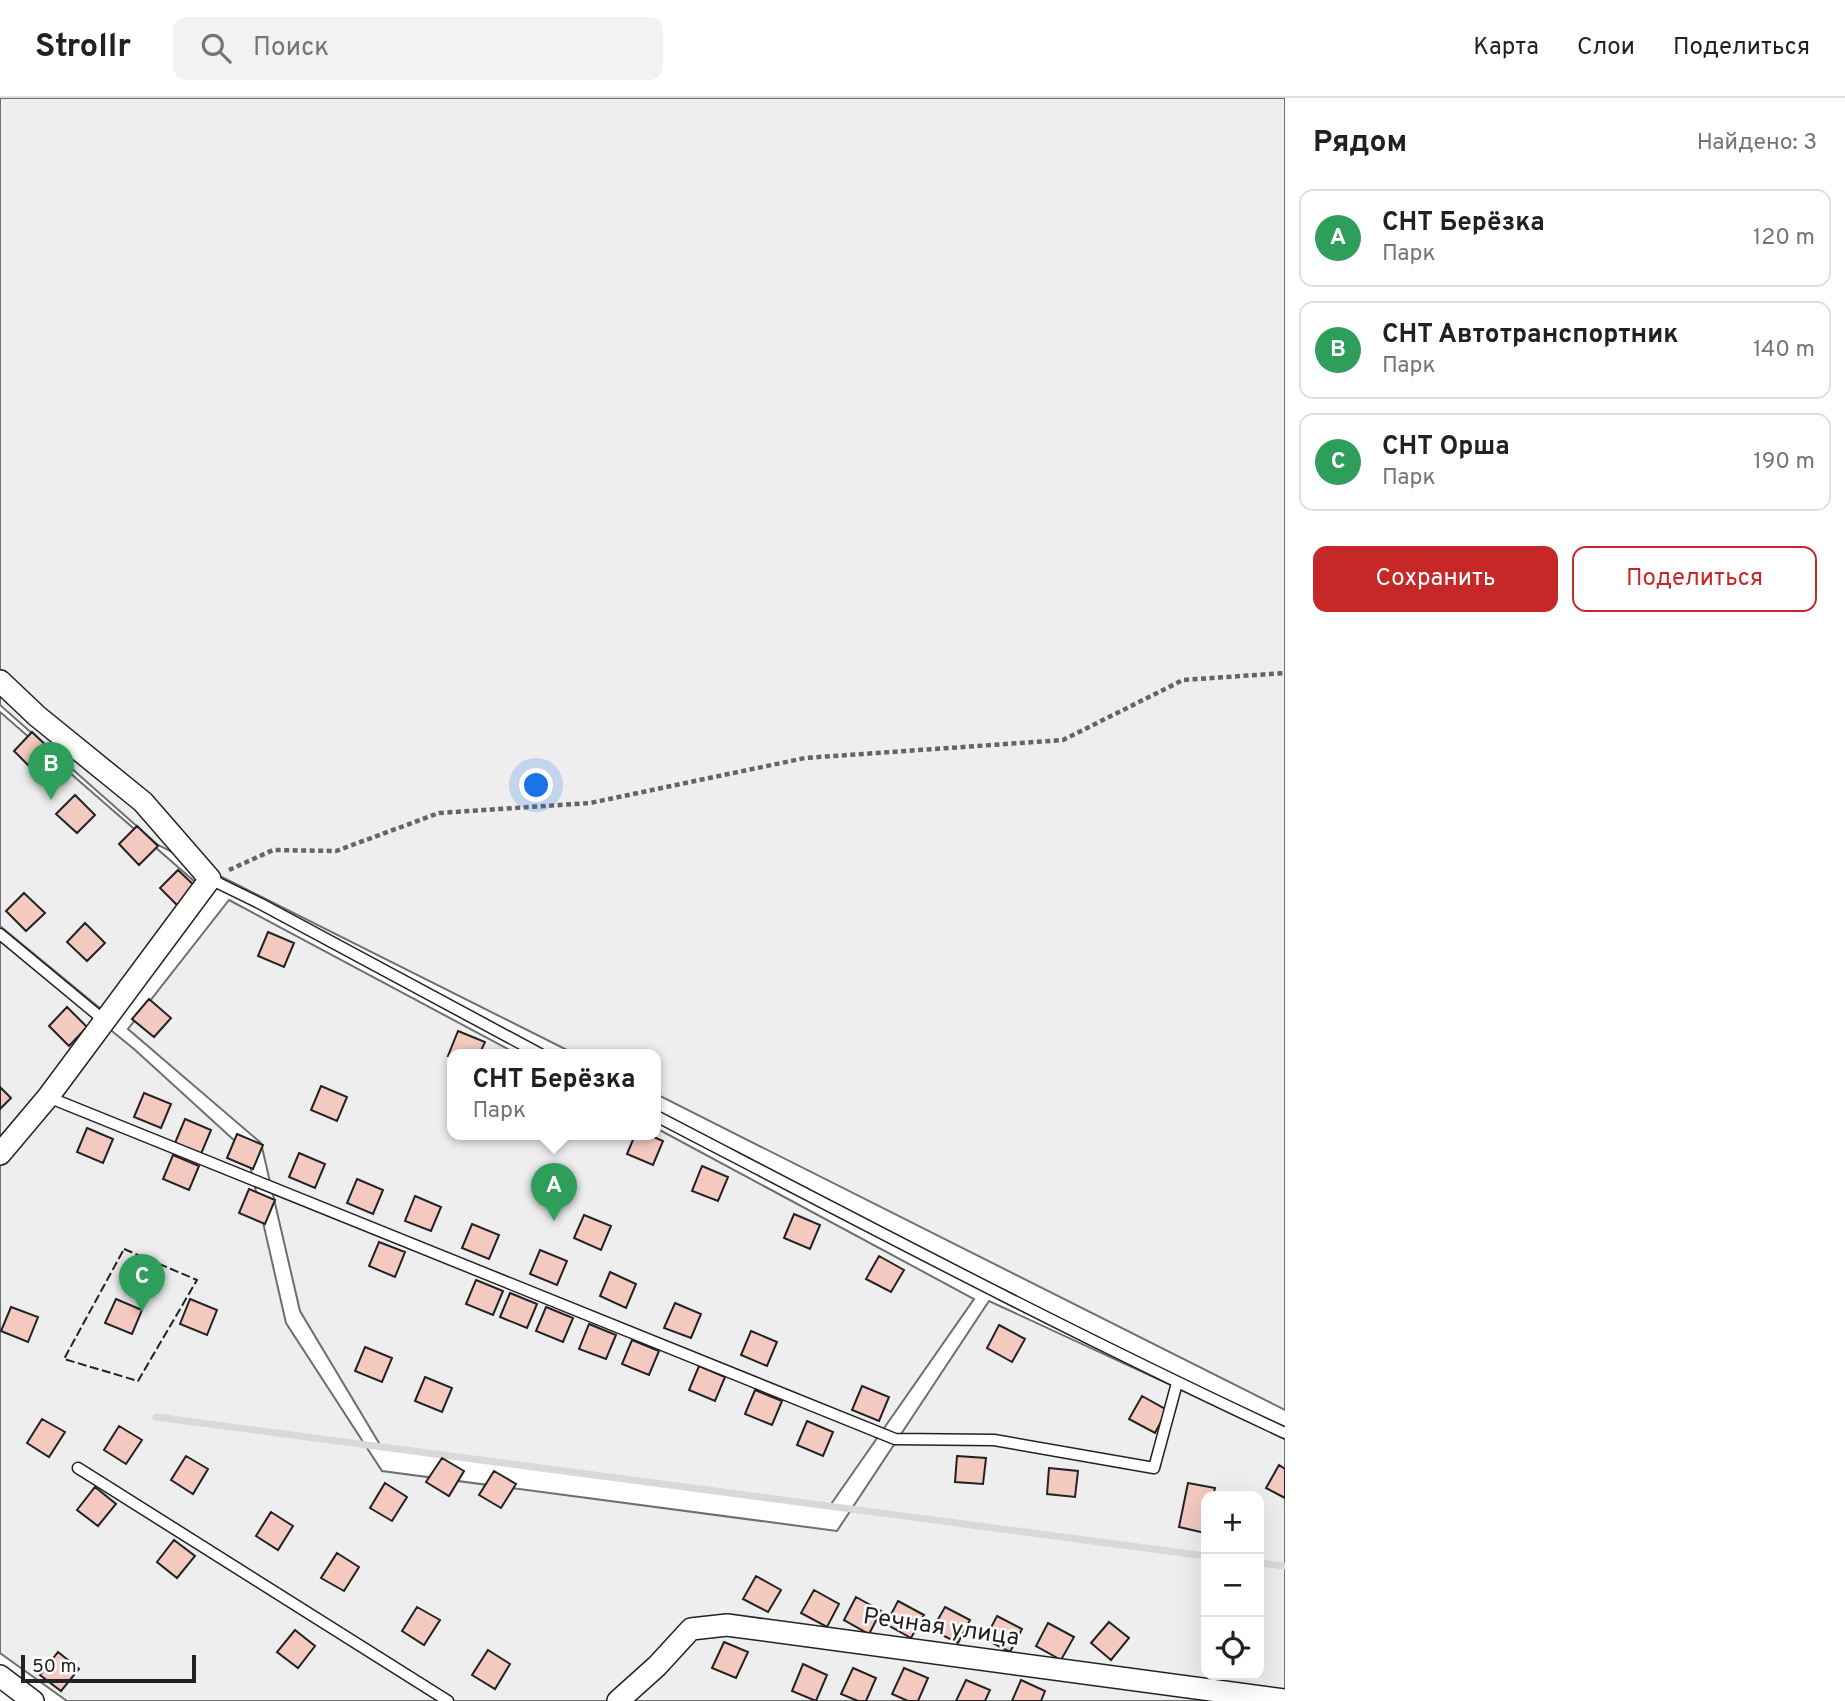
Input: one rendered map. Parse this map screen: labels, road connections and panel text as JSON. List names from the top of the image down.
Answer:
{
  "streets": {
    "street": ["Речная улица"]
  },
  "scale_bar": "50 m",
  "page": {
    "header": "Strollr",
    "search": "Поиск",
    "nav": ["Карта", "Слои", "Поделиться"],
    "heading": ["Рядом", "Найдено: 3"],
    "list": [
      {
        "mark": "A",
        "name": "СНТ Берёзка",
        "note": "Парк",
        "value": "120 m"
      },
      {
        "mark": "B",
        "name": "СНТ Автотранспортник",
        "note": "Парк",
        "value": "140 m"
      },
      {
        "mark": "C",
        "name": "СНТ Орша",
        "note": "Парк",
        "value": "190 m"
      }
    ],
    "buttons": ["Сохранить", "Поделиться"],
    "pins": ["B", "A", "C"],
    "popup": ["СНТ Берёзка", "Парк"],
    "map_buttons": ["+", "−"],
    "scale": "50 m"
  }
}
